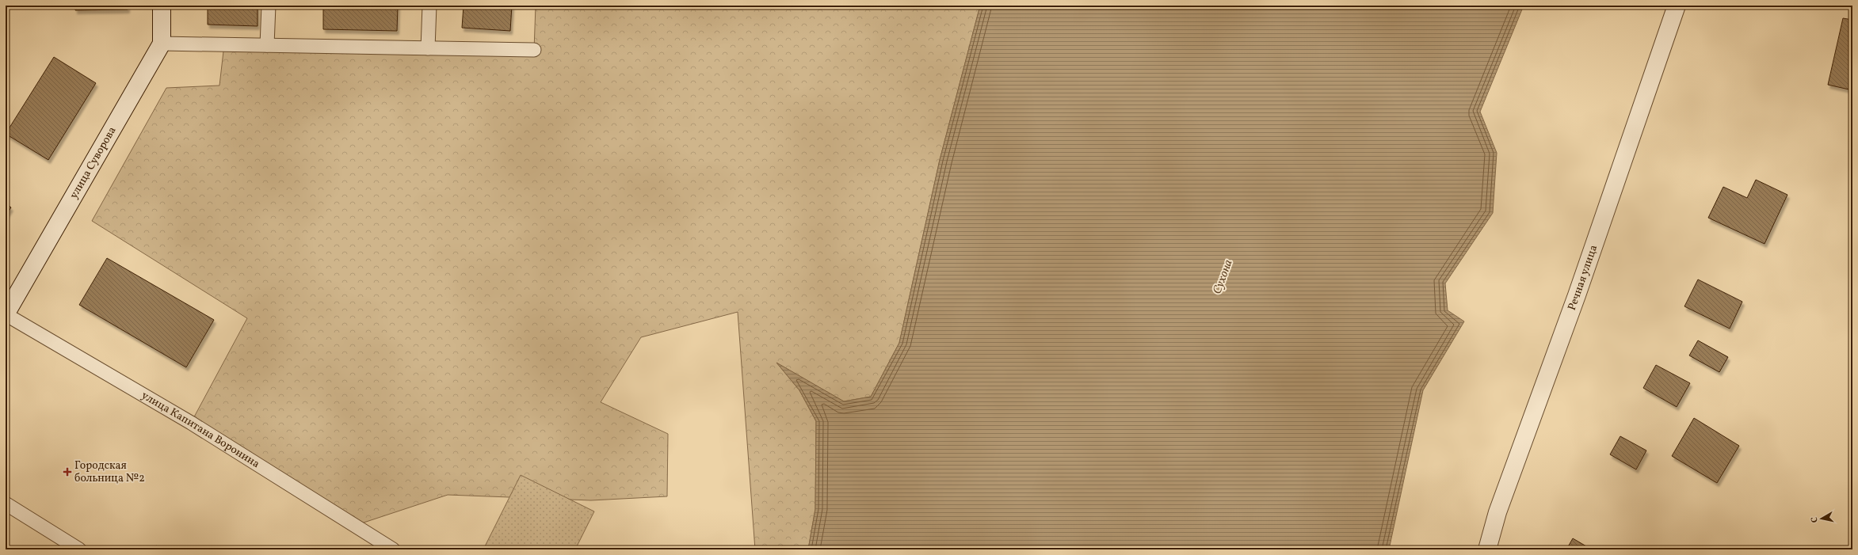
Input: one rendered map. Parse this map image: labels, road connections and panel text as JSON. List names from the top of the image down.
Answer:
{
  "streets": {
    "street": ["улица Суворова", "Речная улица"],
    "lane": ["улица Капитана Воронина"]
  },
  "crossings": [
    ["улица Суворова", "улица Капитана Воронина"]
  ],
  "water": ["Сухона"],
  "places": {
    "health": ["Городская больница №2"]
  },
  "north": "left"
}
